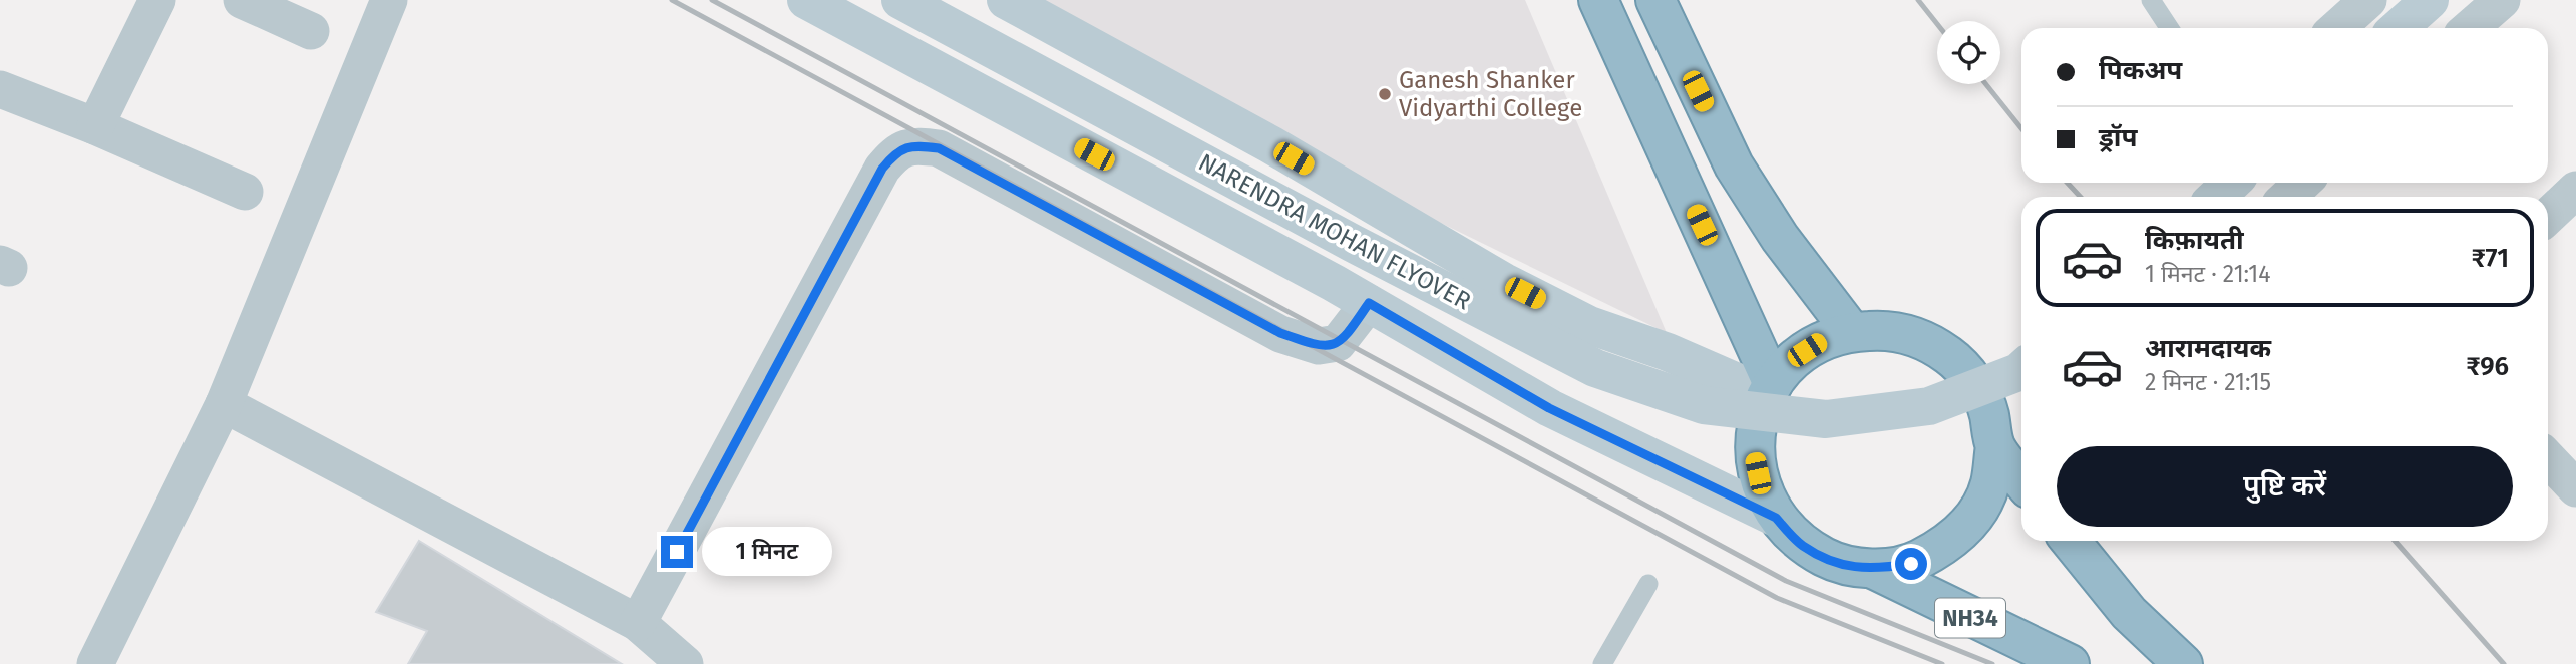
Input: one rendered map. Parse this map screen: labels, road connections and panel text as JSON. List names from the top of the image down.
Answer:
{
  "streets": {
    "highway": ["NH34"],
    "main road": ["NARENDRA MOHAN FLYOVER"]
  },
  "places": ["Ganesh Shanker Vidyarthi College"],
  "page": {
    "banner": ["पिकअप", "ड्रॉप"],
    "list": [
      {
        "name": "किफ़ायती",
        "note": "1 मिनट · 21:14",
        "value": "₹71"
      },
      {
        "name": "आरामदायक",
        "note": "2 मिनट · 21:15",
        "value": "₹96"
      }
    ],
    "buttons": "पुष्टि करें",
    "bubble": "1 मिनट"
  }
}
